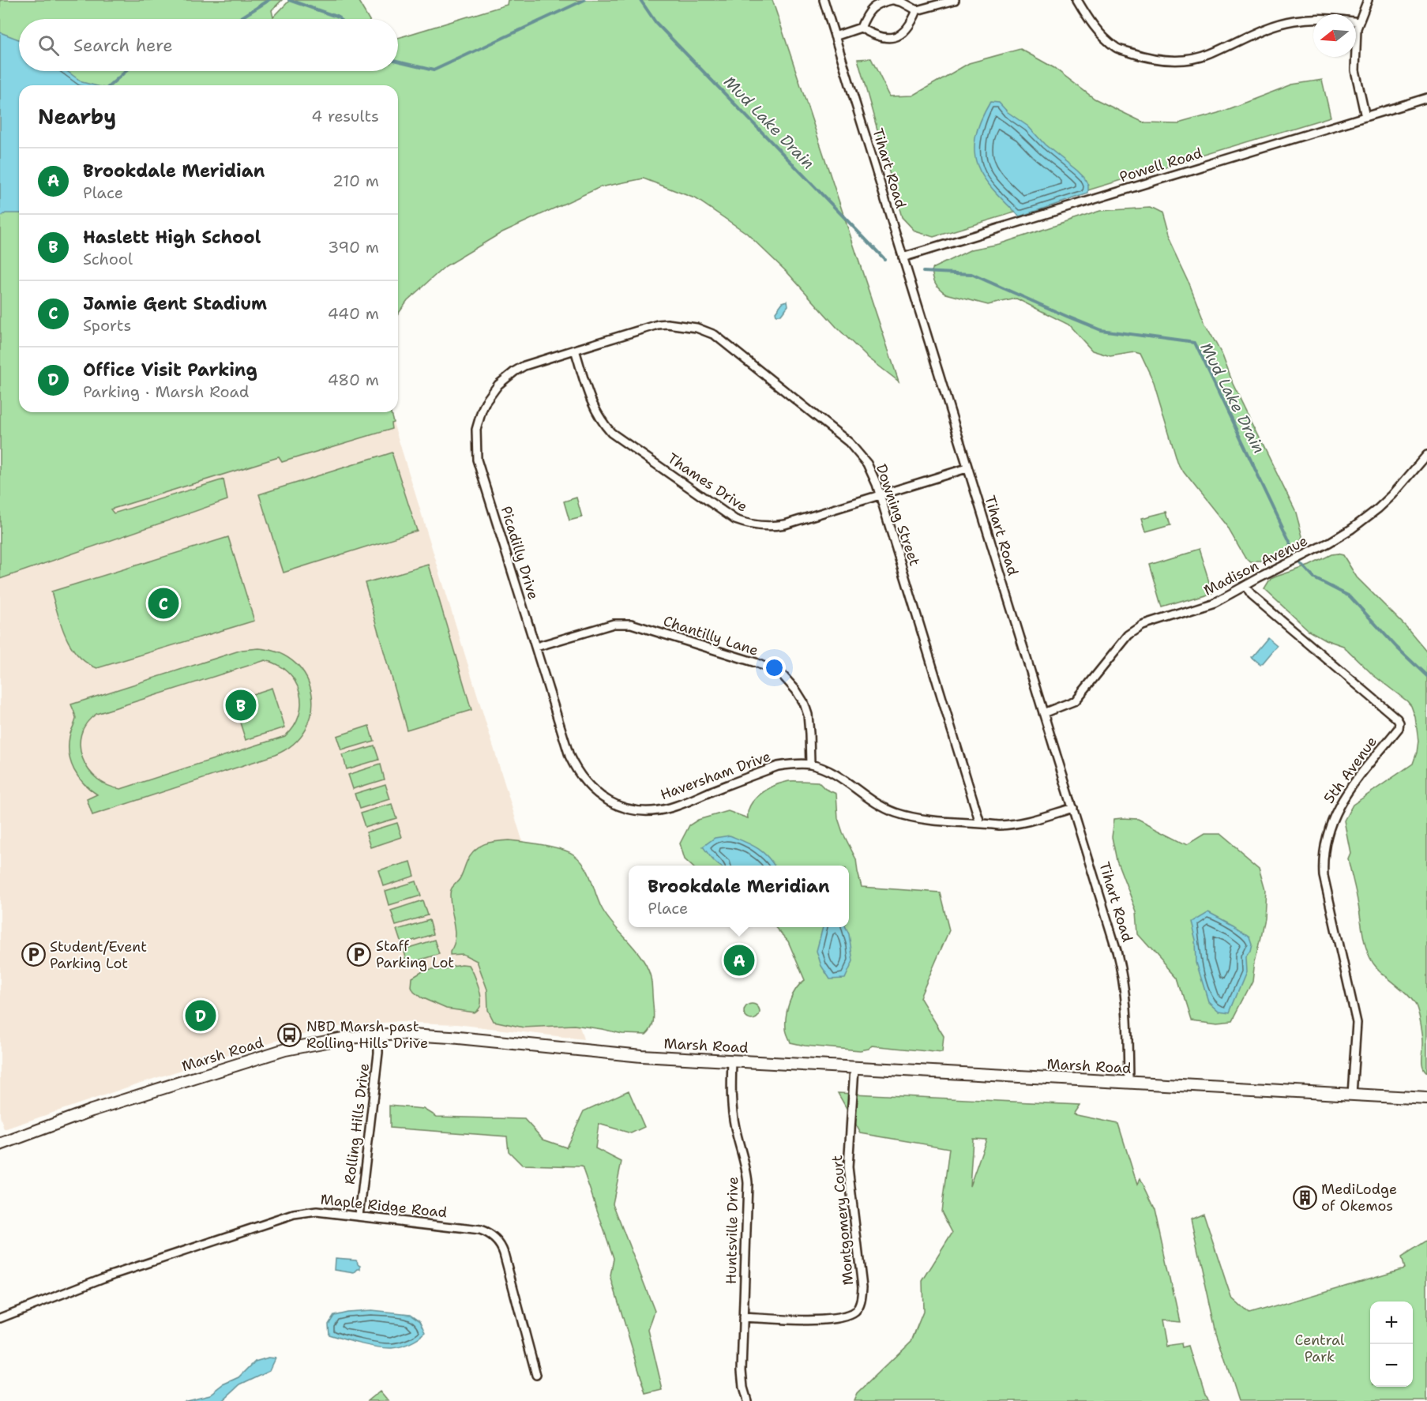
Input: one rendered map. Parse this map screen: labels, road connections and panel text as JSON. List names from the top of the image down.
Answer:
{
  "streets": {
    "main road": ["Marsh Road"],
    "street": [
      "Powell Road",
      "Tihart Road",
      "Thames Drive",
      "Downing Street",
      "Picadilly Drive",
      "Madison Avenue",
      "Chantilly Lane",
      "5th Avenue",
      "Haversham Drive",
      "Rolling Hills Drive",
      "Maple Ridge Road",
      "Montgomery Court",
      "Huntsville Drive"
    ]
  },
  "crossings": [
    ["Powell Road", "Tihart Road"],
    ["Tihart Road", "Thames Drive"],
    ["Tihart Road", "Madison Avenue"],
    ["Tihart Road", "Haversham Drive"],
    ["Tihart Road", "Marsh Road"],
    ["Thames Drive", "Downing Street"],
    ["Thames Drive", "Picadilly Drive"],
    ["Downing Street", "Picadilly Drive"],
    ["Downing Street", "Haversham Drive"],
    ["Picadilly Drive", "Chantilly Lane"],
    ["Picadilly Drive", "Haversham Drive"],
    ["Madison Avenue", "5th Avenue"],
    ["Chantilly Lane", "Haversham Drive"],
    ["5th Avenue", "Marsh Road"],
    ["Marsh Road", "Rolling Hills Drive"],
    ["Marsh Road", "Montgomery Court"],
    ["Marsh Road", "Huntsville Drive"],
    ["Rolling Hills Drive", "Maple Ridge Road"],
    ["Montgomery Court", "Huntsville Drive"]
  ],
  "water": ["Mud Lake Drain"],
  "parks": ["Central Park"],
  "places": {
    "parking": ["Staff Parking Lot", "Student/Event Parking Lot"],
    "bus stop": ["NBD Marsh past Rolling Hills Drive"],
    "building": ["MediLodge of Okemos"]
  },
  "north": "left",
  "page": {
    "search": "Search here",
    "heading": ["Nearby", "4 results"],
    "list": [
      {
        "mark": "A",
        "name": "Brookdale Meridian",
        "note": "Place",
        "value": "210 m"
      },
      {
        "mark": "B",
        "name": "Haslett High School",
        "note": "School",
        "value": "390 m"
      },
      {
        "mark": "C",
        "name": "Jamie Gent Stadium",
        "note": "Sports",
        "value": "440 m"
      },
      {
        "mark": "D",
        "name": "Office Visit Parking",
        "note": "Parking · Marsh Road",
        "value": "480 m"
      }
    ],
    "pins": [
      "C",
      "B",
      "A",
      "D"
    ],
    "popup": ["Brookdale Meridian", "Place"],
    "map_buttons": ["+", "−"]
  }
}
